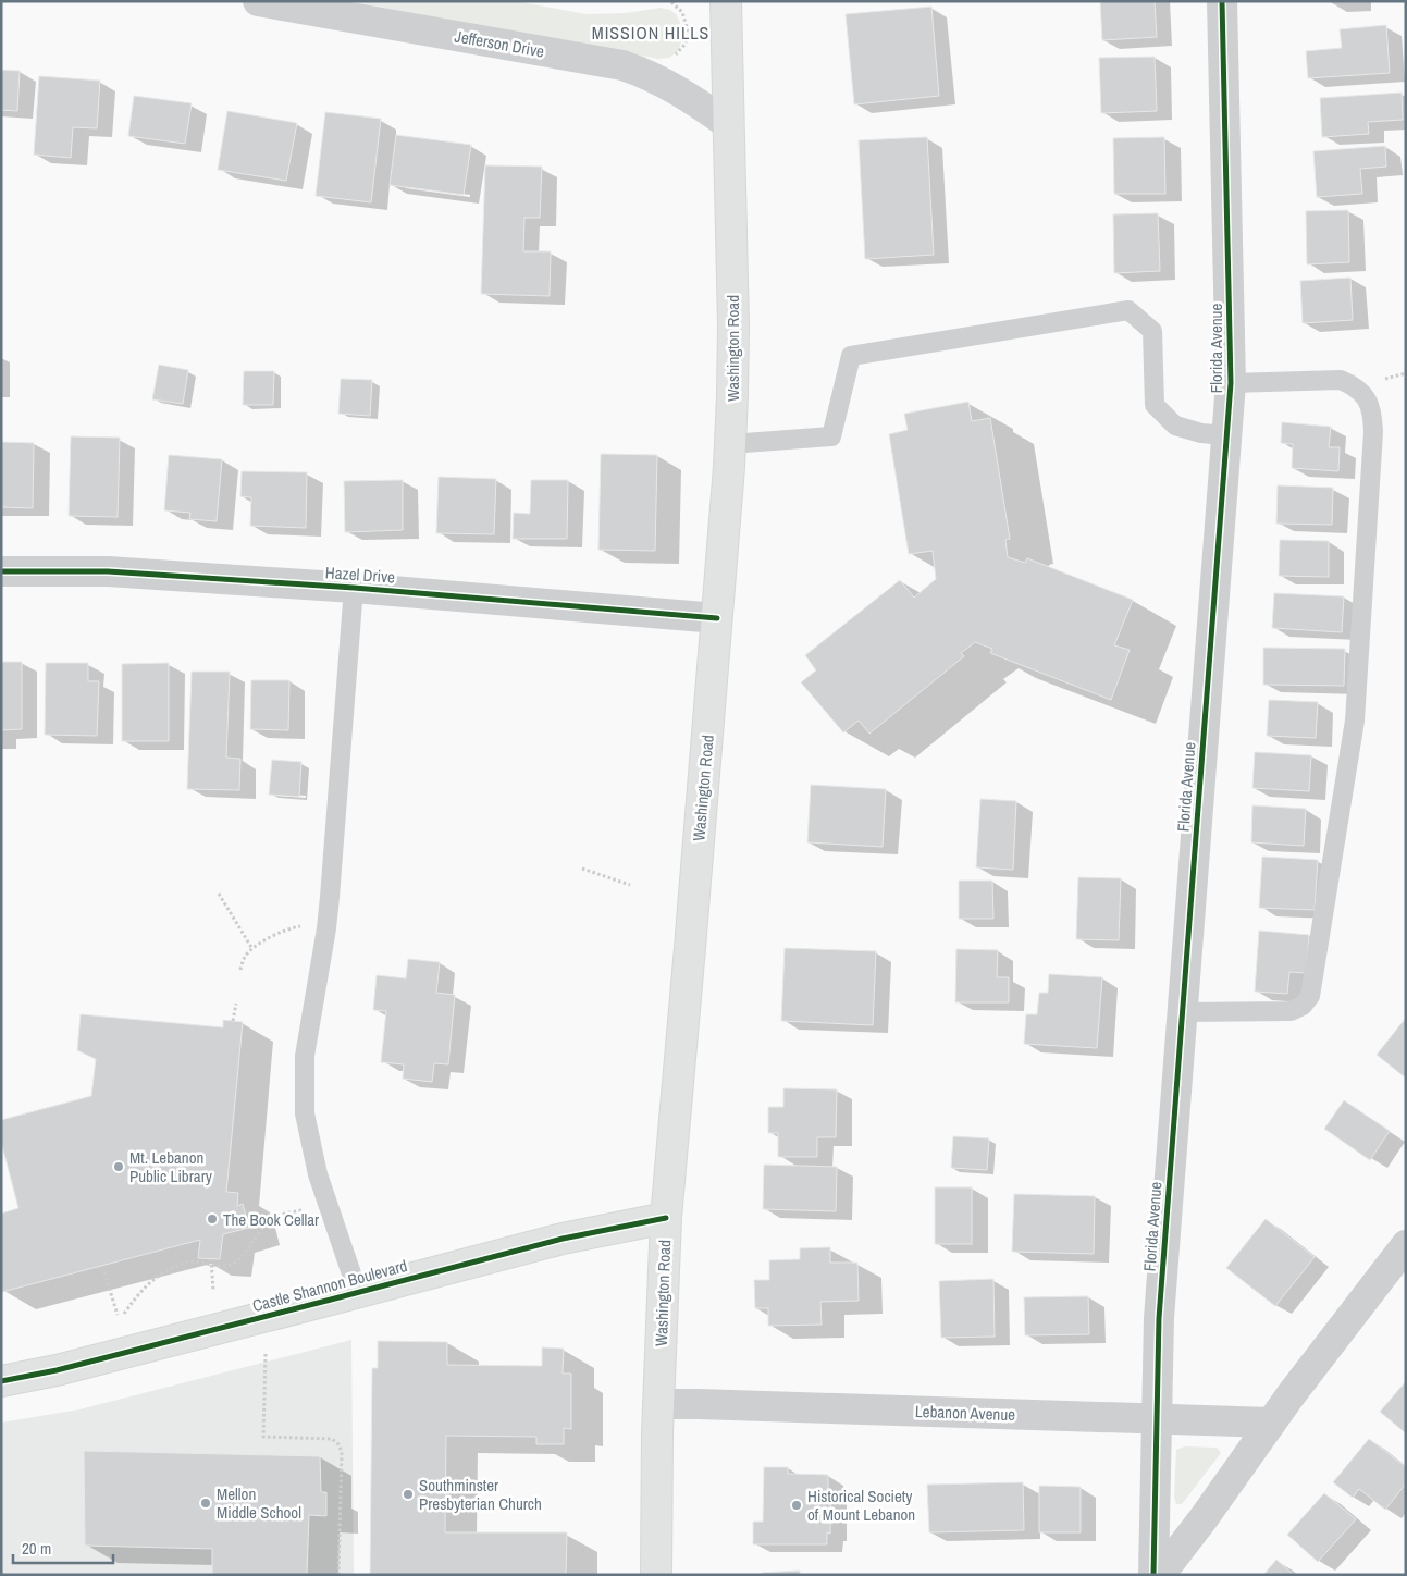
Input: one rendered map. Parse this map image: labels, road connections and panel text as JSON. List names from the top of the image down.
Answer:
{
  "streets": {
    "main road": ["Washington Road", "Castle Shannon Boulevard"],
    "street": [
      "Jefferson Drive",
      "Florida Avenue",
      "Hazel Drive",
      "Lebanon Avenue"
    ]
  },
  "crossings": [
    ["Jefferson Drive", "Washington Road"],
    ["Washington Road", "Hazel Drive"],
    ["Washington Road", "Castle Shannon Boulevard"],
    ["Washington Road", "Lebanon Avenue"],
    ["Florida Avenue", "Lebanon Avenue"]
  ],
  "districts": ["MISSION HILLS"],
  "places": [
    "Mt. Lebanon Public Library",
    "The Book Cellar",
    "Southminster Presbyterian Church",
    "Mellon Middle School",
    "Historical Society of Mount Lebanon"
  ],
  "scale_bar": "20 m"
}
